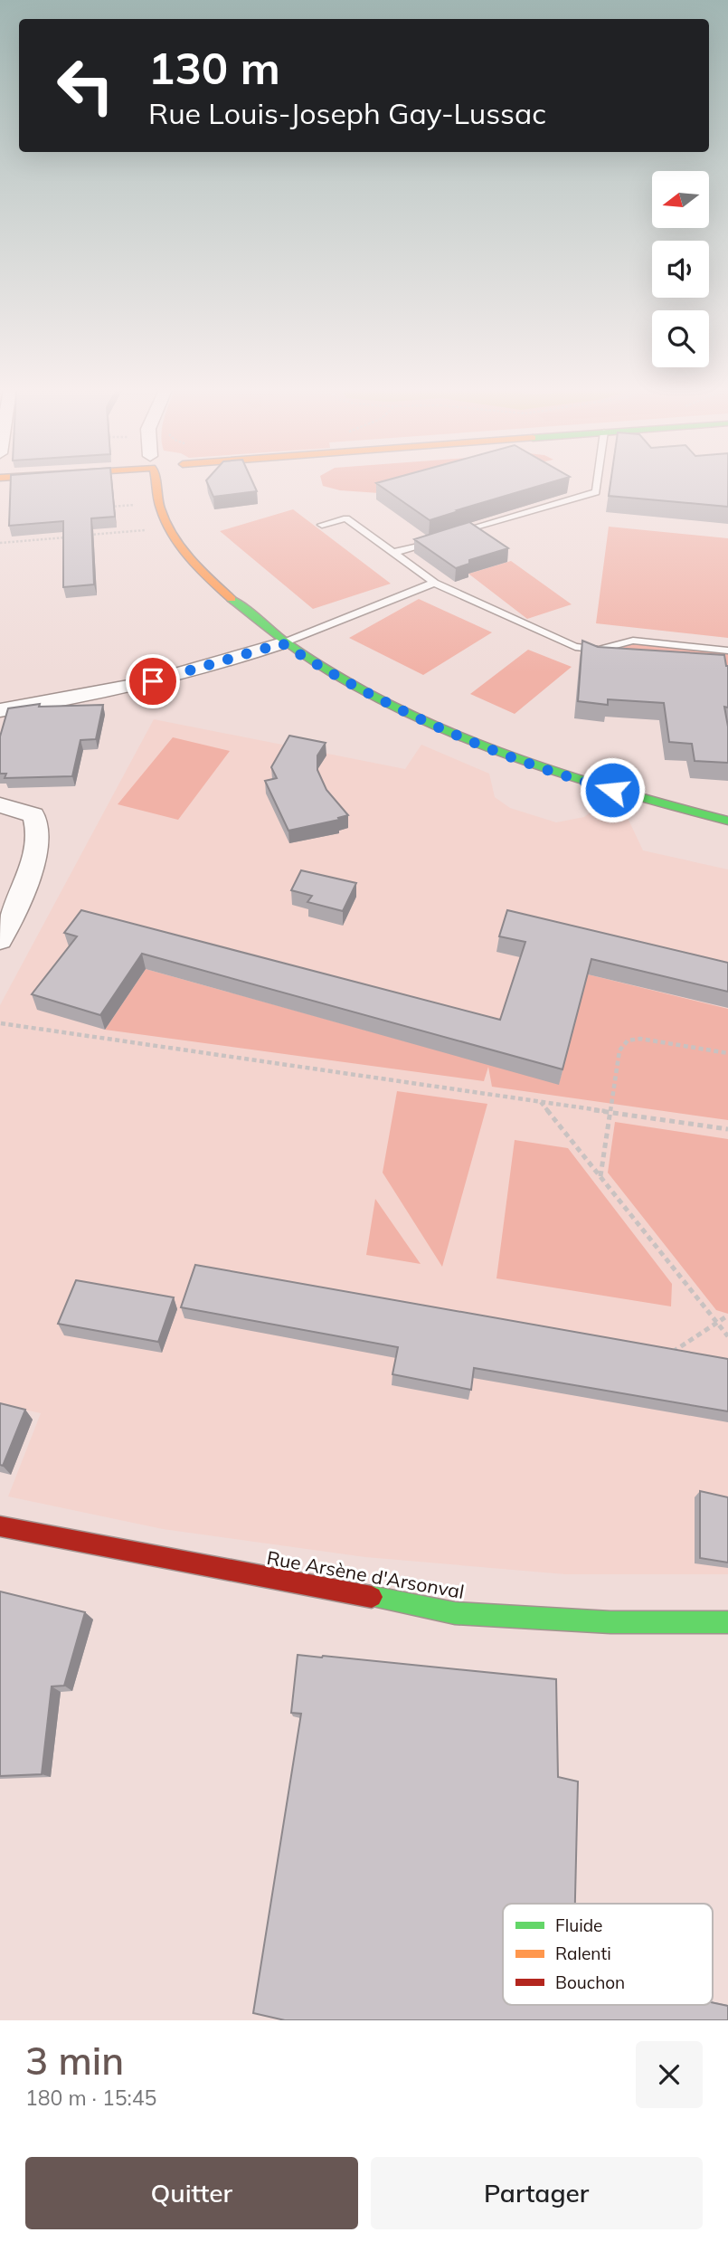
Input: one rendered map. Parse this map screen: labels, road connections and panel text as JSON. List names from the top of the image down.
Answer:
{
  "streets": {
    "street": ["Rue Arsène d'Arsonval"]
  },
  "legend": ["Fluide", "Ralenti", "Bouchon"],
  "north": "left",
  "page": {
    "turn": ["130 m", "Rue Louis-Joseph Gay-Lussac"],
    "heading": ["3 min", "180 m · 15:45"],
    "buttons": ["Quitter", "Partager"]
  }
}
